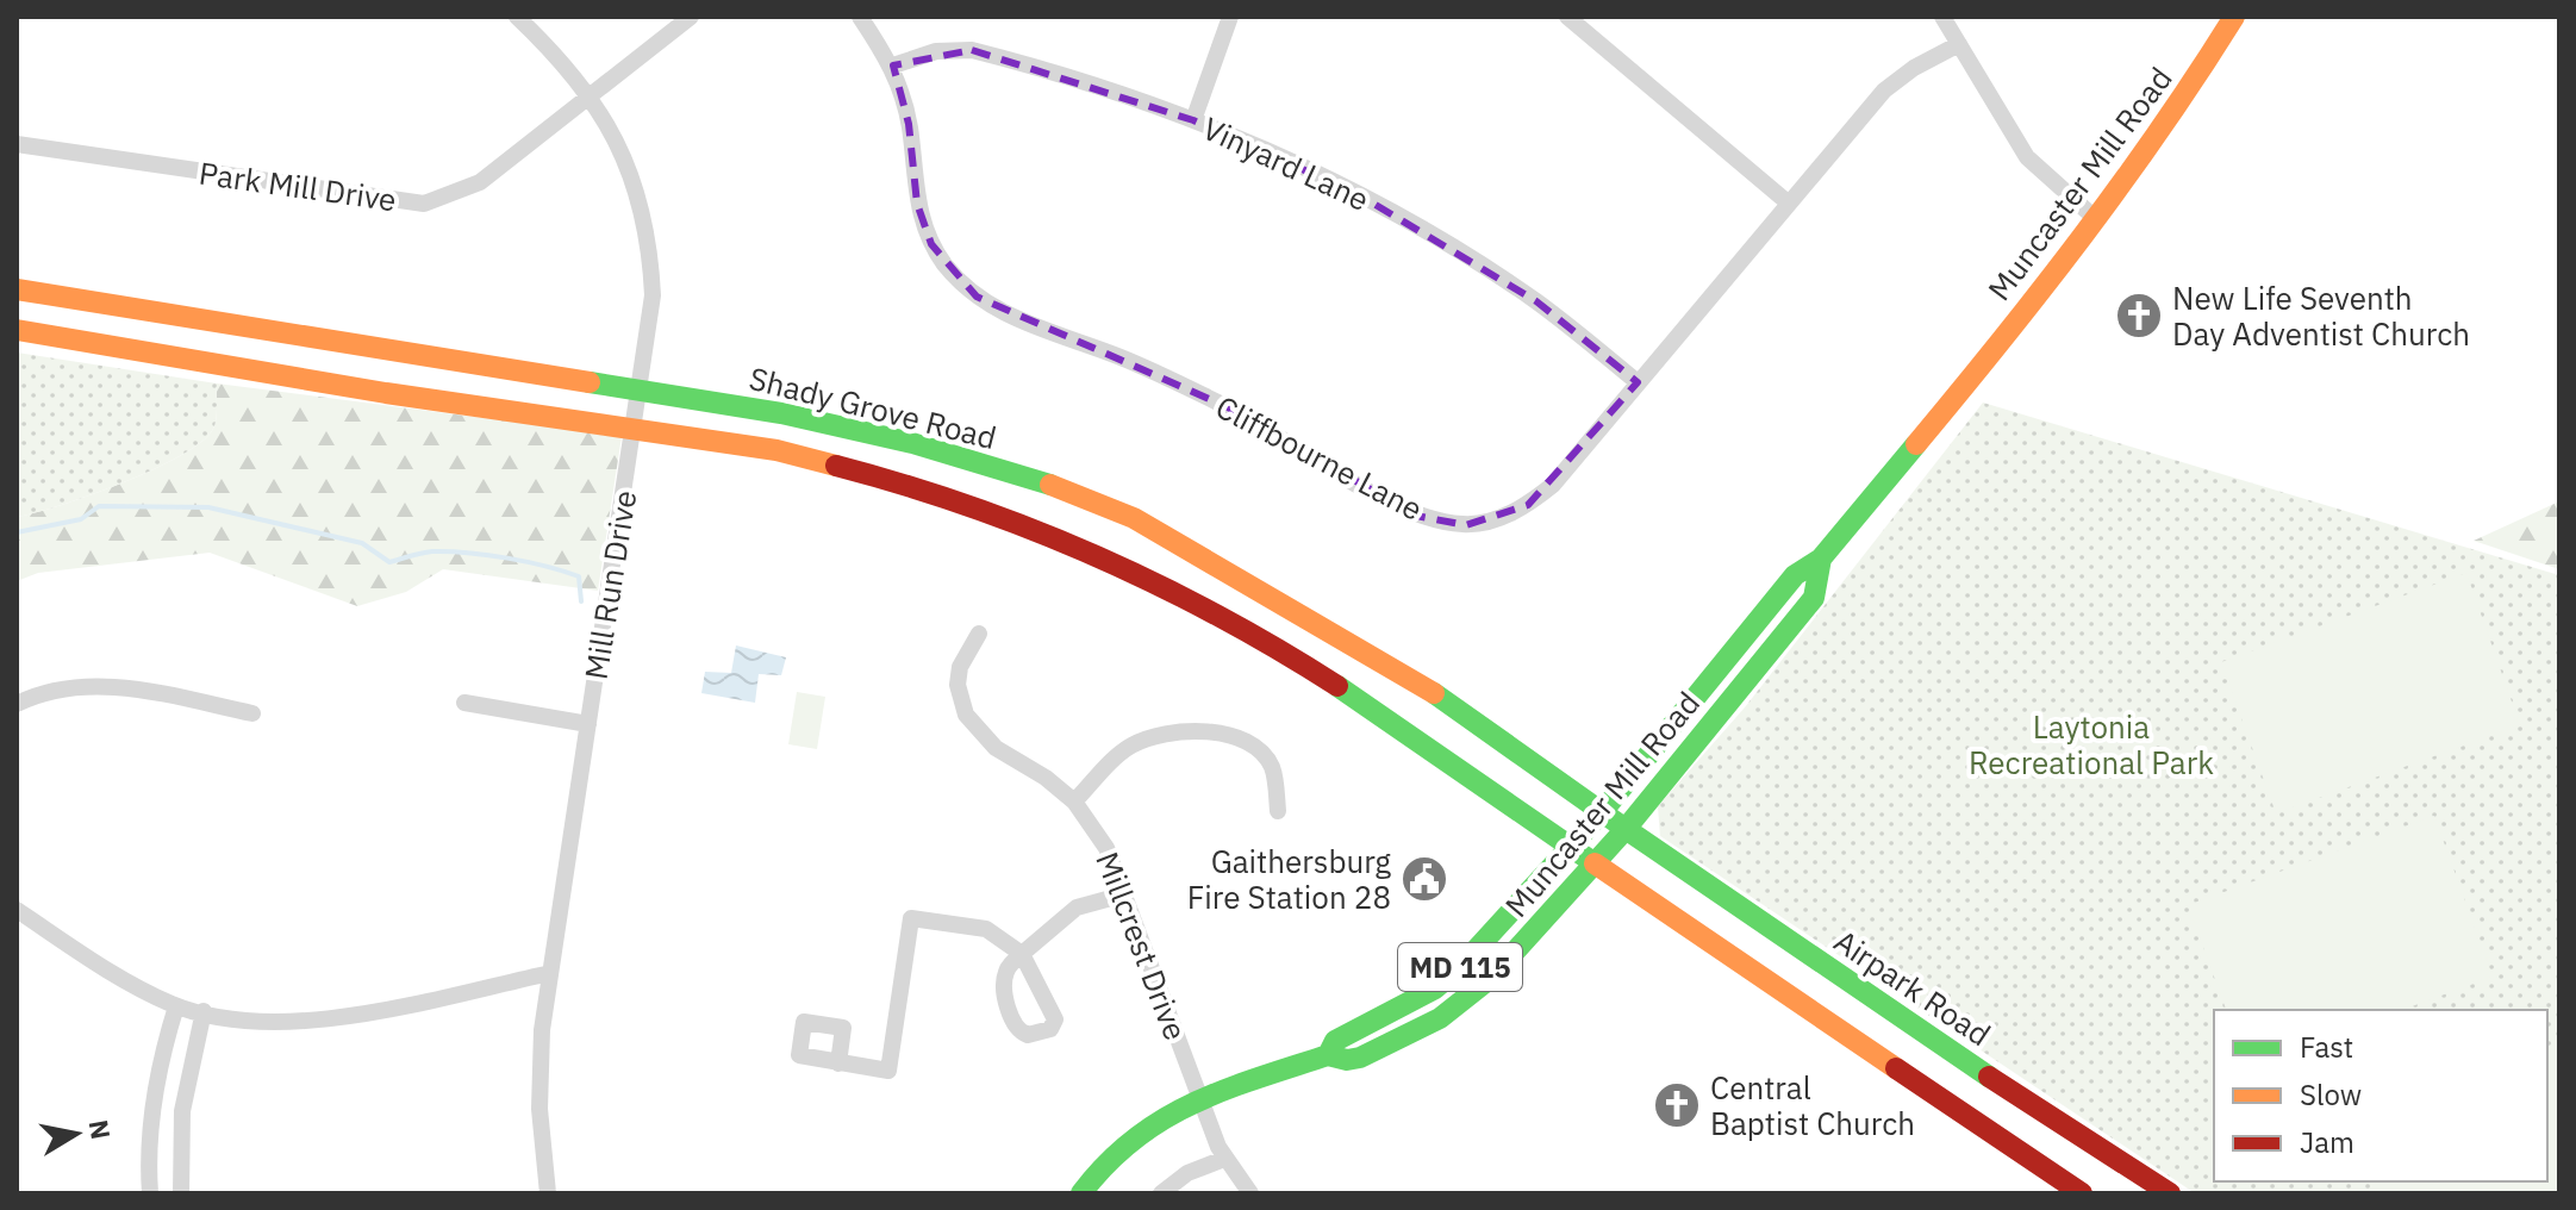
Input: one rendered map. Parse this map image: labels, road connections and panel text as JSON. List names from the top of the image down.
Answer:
{
  "streets": {
    "main road": [
      "Muncaster Mill Road",
      "Shady Grove Road",
      "MD 115",
      "Airpark Road"
    ],
    "street": [
      "Vinyard Lane",
      "Park Mill Drive",
      "Cliffbourne Lane",
      "Mill Run Drive",
      "Millcrest Drive"
    ]
  },
  "crossings": [
    ["Vinyard Lane", "Cliffbourne Lane"],
    ["Muncaster Mill Road", "Shady Grove Road"],
    ["Muncaster Mill Road", "Millcrest Drive"],
    ["Muncaster Mill Road", "Airpark Road"],
    ["Park Mill Drive", "Mill Run Drive"],
    ["Shady Grove Road", "Mill Run Drive"],
    ["Shady Grove Road", "Airpark Road"]
  ],
  "parks": ["Laytonia Recreational Park"],
  "places": {
    "church": ["New Life Seventh Day Adventist Church", "Central Baptist Church"],
    "public building": ["Gaithersburg Fire Station 28"]
  },
  "legend": ["Fast", "Slow", "Jam"],
  "north": "right"
}
